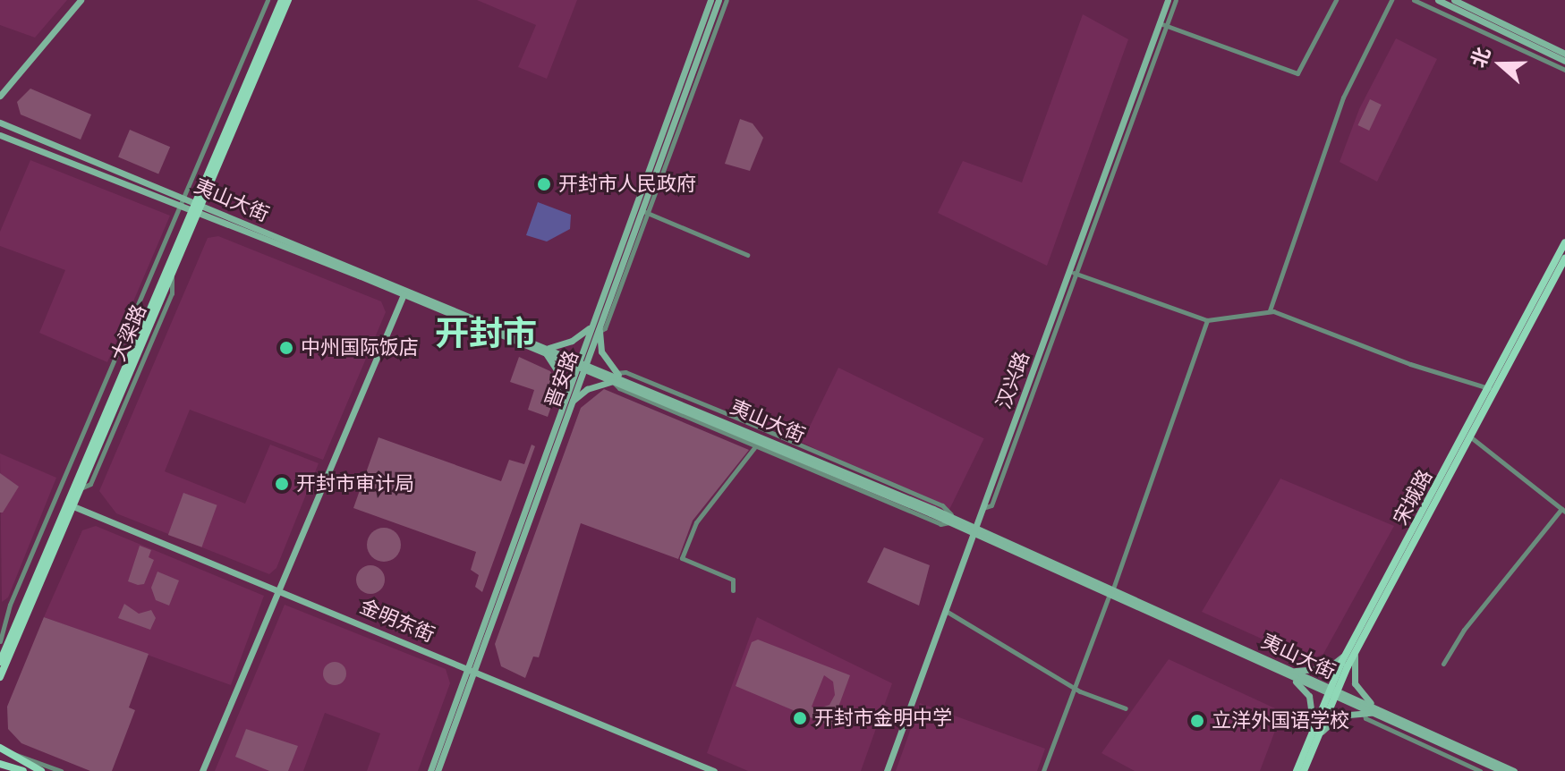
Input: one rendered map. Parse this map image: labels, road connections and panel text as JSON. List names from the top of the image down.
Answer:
{
  "streets": {
    "main road": [
      "夷山大街",
      "大梁路",
      "晋安路",
      "汉兴路",
      "宋城路",
      "金明东街"
    ]
  },
  "crossings": [
    ["夷山大街", "大梁路"],
    ["夷山大街", "晋安路"],
    ["夷山大街", "汉兴路"],
    ["夷山大街", "宋城路"],
    ["大梁路", "金明东街"],
    ["晋安路", "金明东街"]
  ],
  "districts": ["开封市"],
  "places": [
    "开封市人民政府",
    "中州国际饭店",
    "开封市审计局",
    "开封市金明中学",
    "立洋外国语学校"
  ],
  "north": "left"
}
